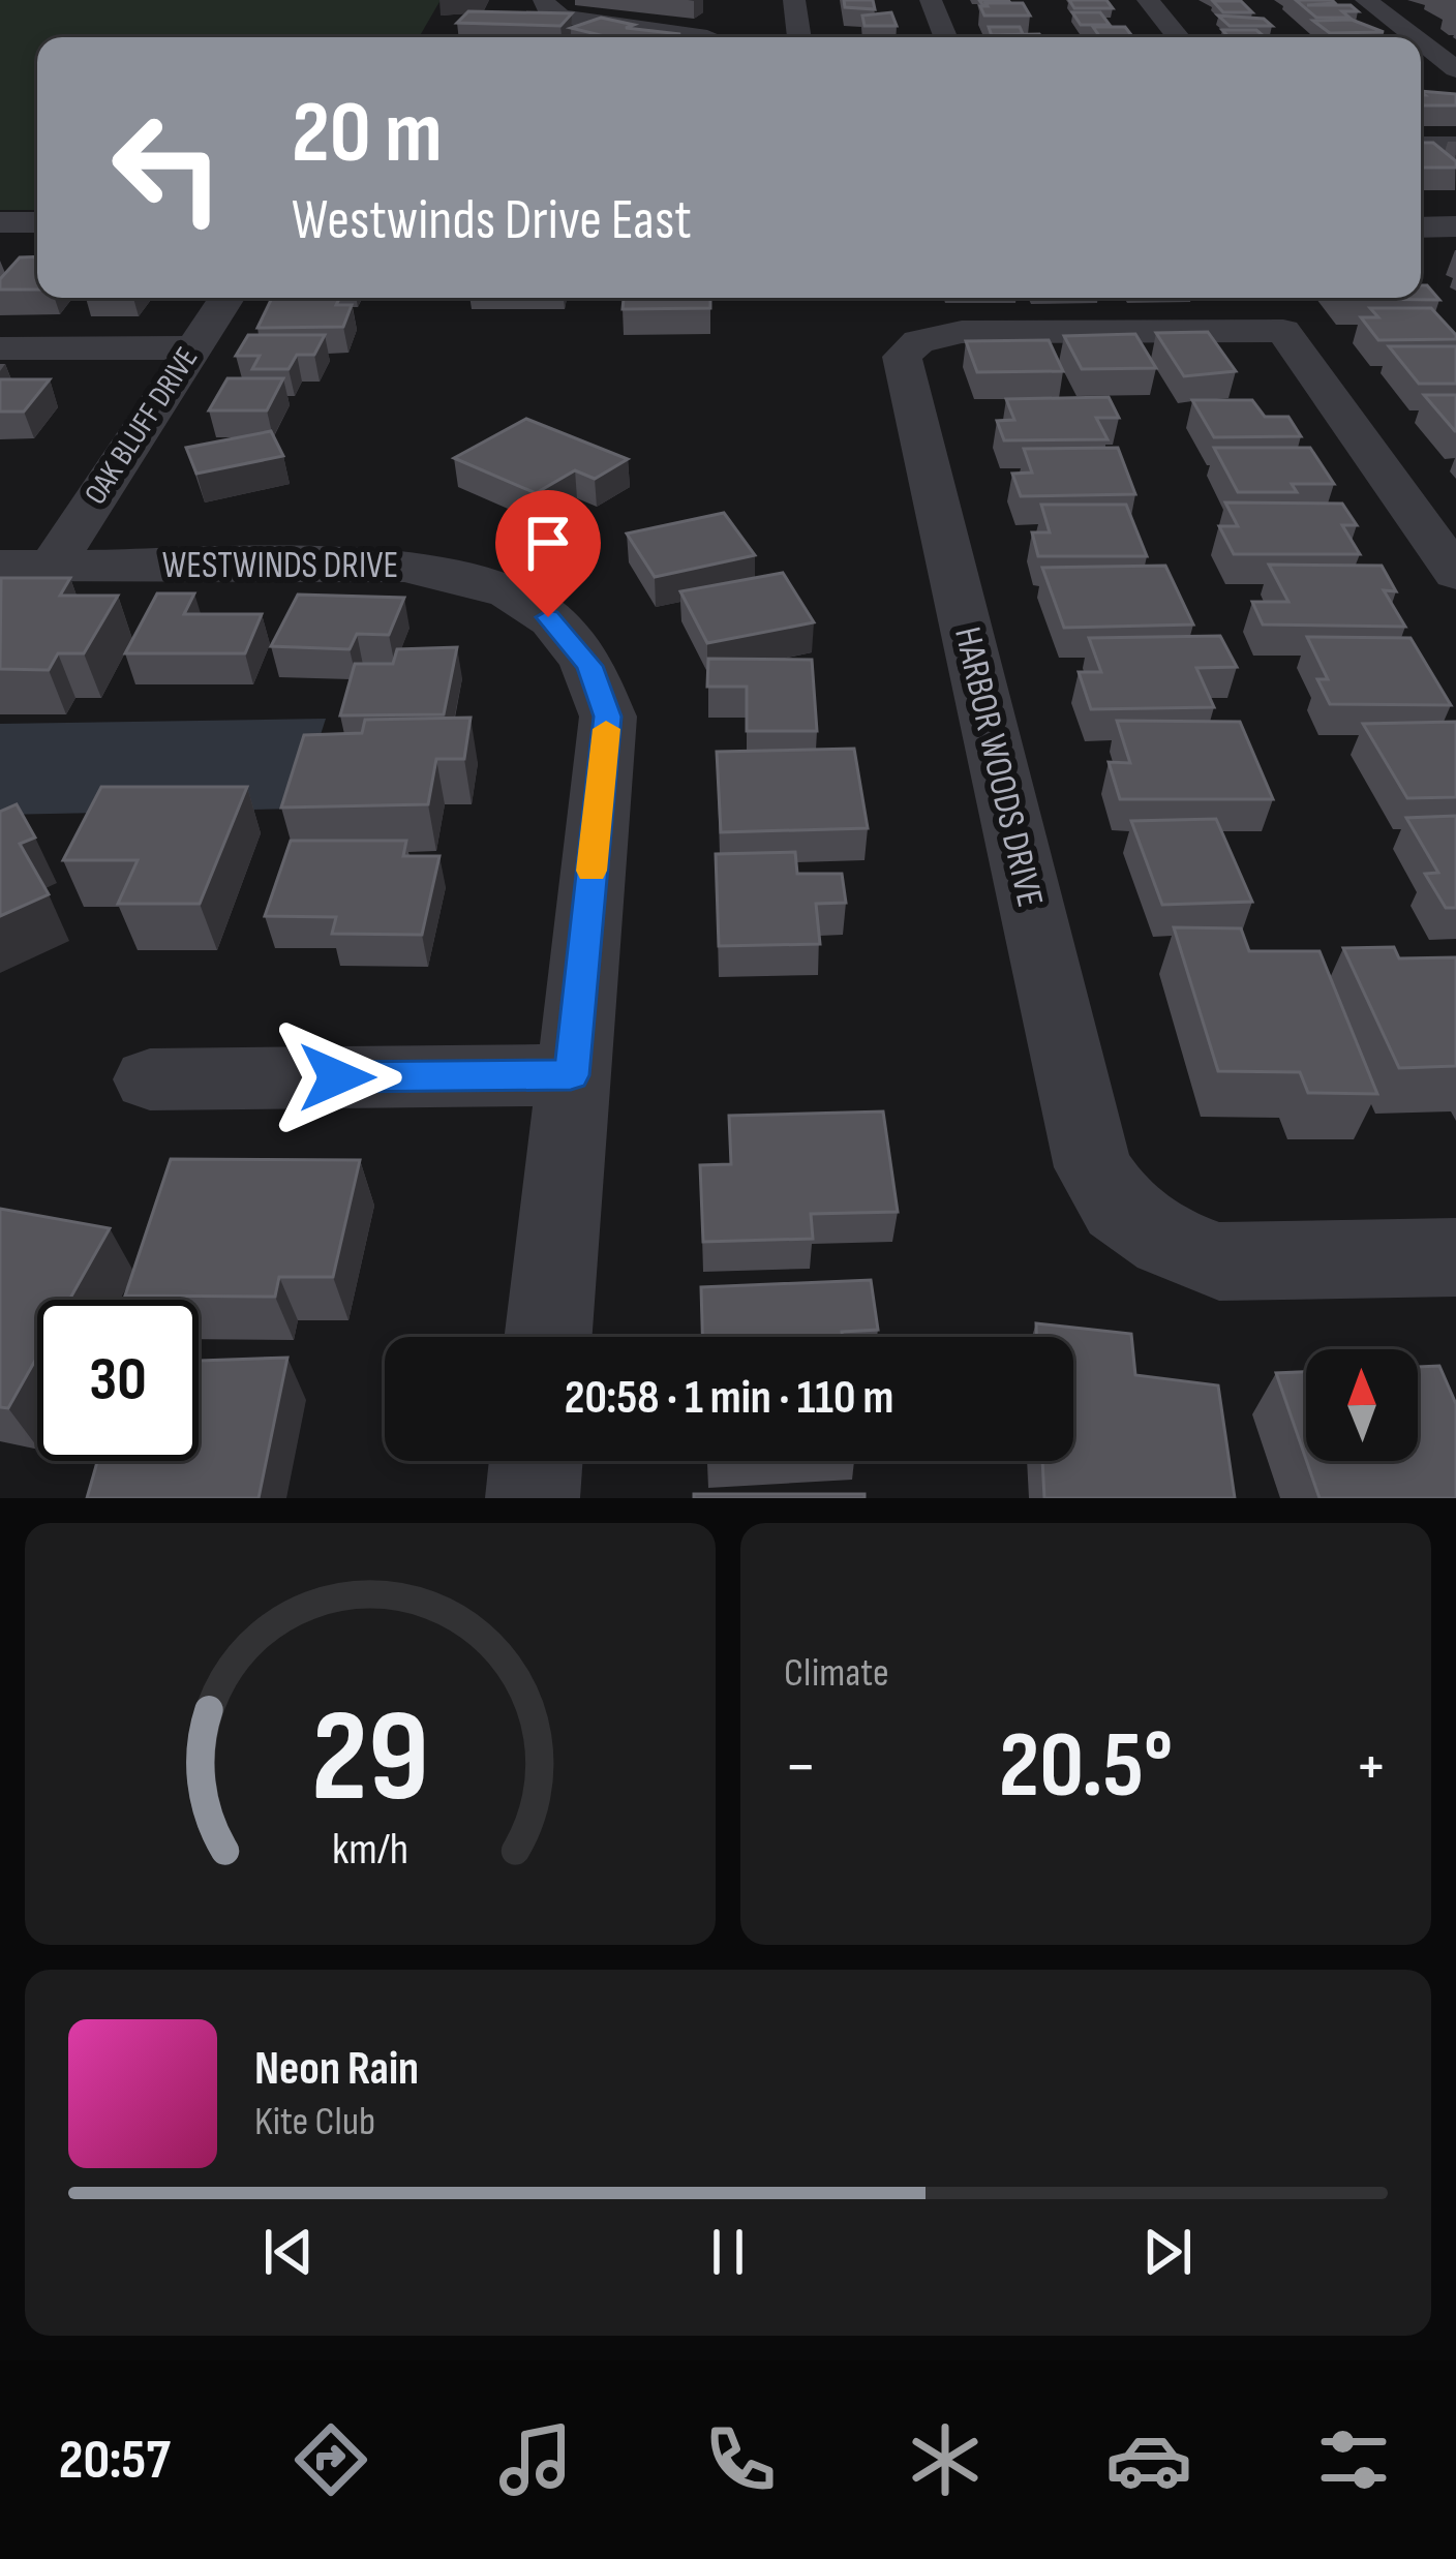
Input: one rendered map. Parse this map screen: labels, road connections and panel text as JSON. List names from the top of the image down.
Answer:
{
  "streets": {
    "street": ["OAK BLUFF DRIVE", "WESTWINDS DRIVE", "HARBOR WOODS DRIVE"]
  },
  "crossings": [
    ["OAK BLUFF DRIVE", "WESTWINDS DRIVE"]
  ],
  "north": "top",
  "page": {
    "turn": ["20 m", "Westwinds Drive East"],
    "limit": "30",
    "trip": "20:58 · 1 min · 110 m",
    "tile": "Climate",
    "heat": ["−", "20.5°", "+"],
    "song": ["Neon Rain", "Kite Club"],
    "tabs": "20:57",
    "gauge": ["29", "km/h"]
  }
}
